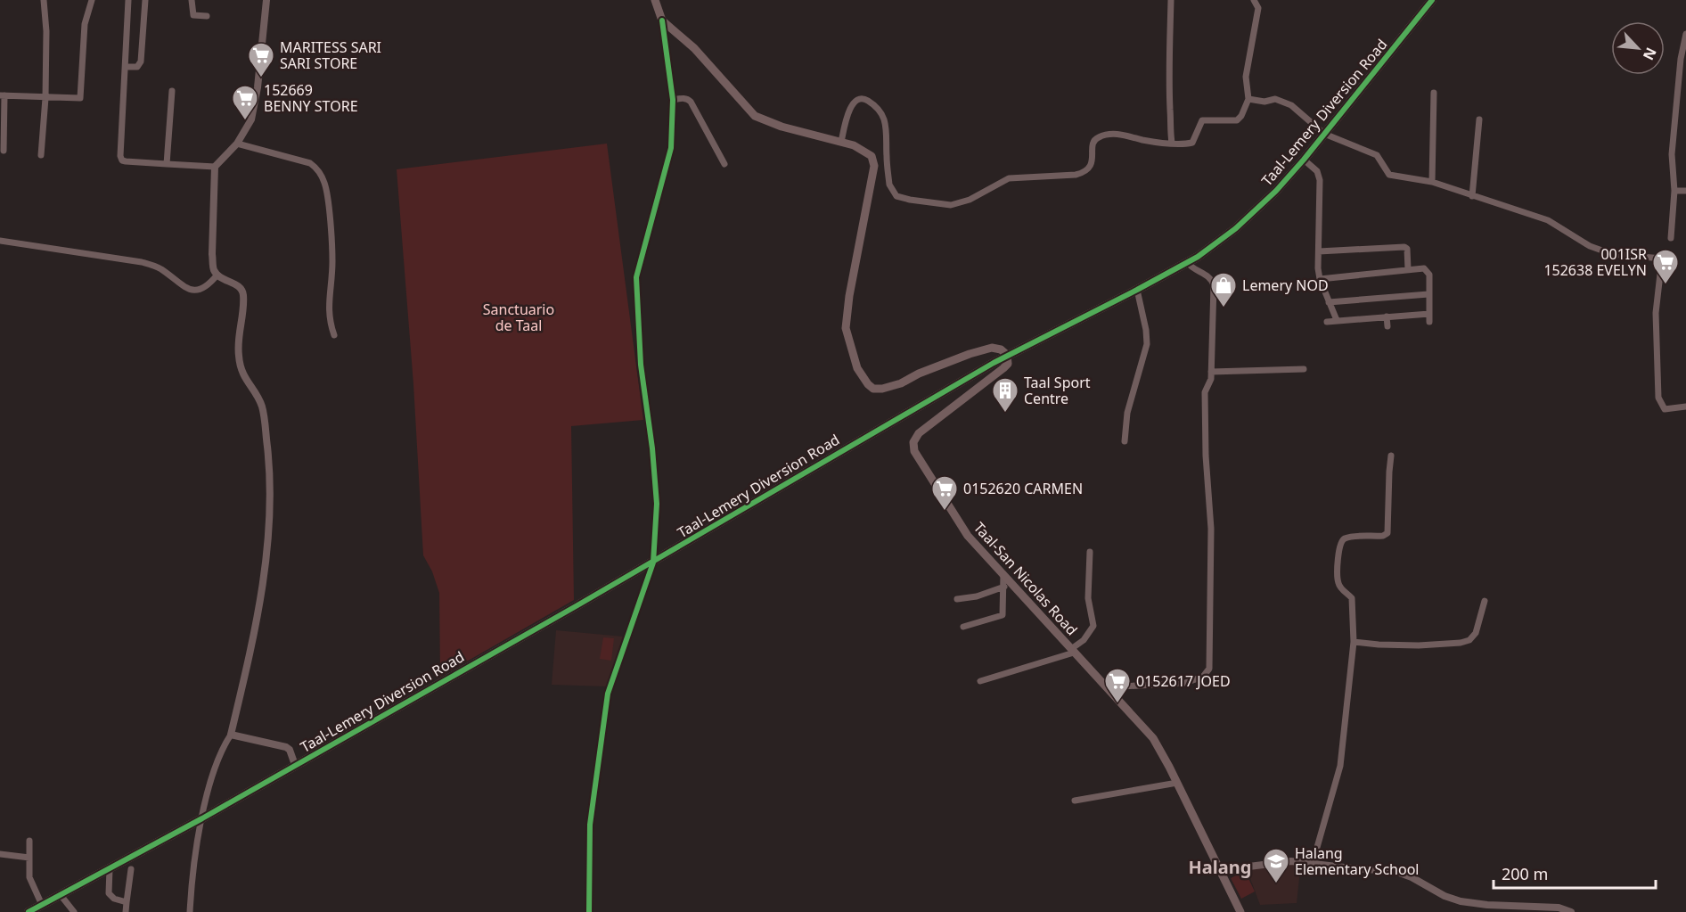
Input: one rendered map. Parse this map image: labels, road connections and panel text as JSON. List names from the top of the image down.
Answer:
{
  "streets": {
    "main road": ["Taal-Lemery Diversion Road", "Taal-San Nicolas Road"]
  },
  "crossings": [
    ["Taal-Lemery Diversion Road", "Taal-San Nicolas Road"]
  ],
  "districts": ["Halang"],
  "parks": ["Sanctuario de Taal"],
  "places": {
    "supermarket": [
      "MARITESS SARI SARI STORE",
      "152669 BENNY STORE",
      "001ISR 152638 EVELYN",
      "0152620 CARMEN",
      "0152617 JOED"
    ],
    "shop": ["Lemery NOD"],
    "building": ["Taal Sport Centre"],
    "school or university": ["Halang Elementary School"]
  },
  "scale_bar": "200 m",
  "north": "bottom right"
}
